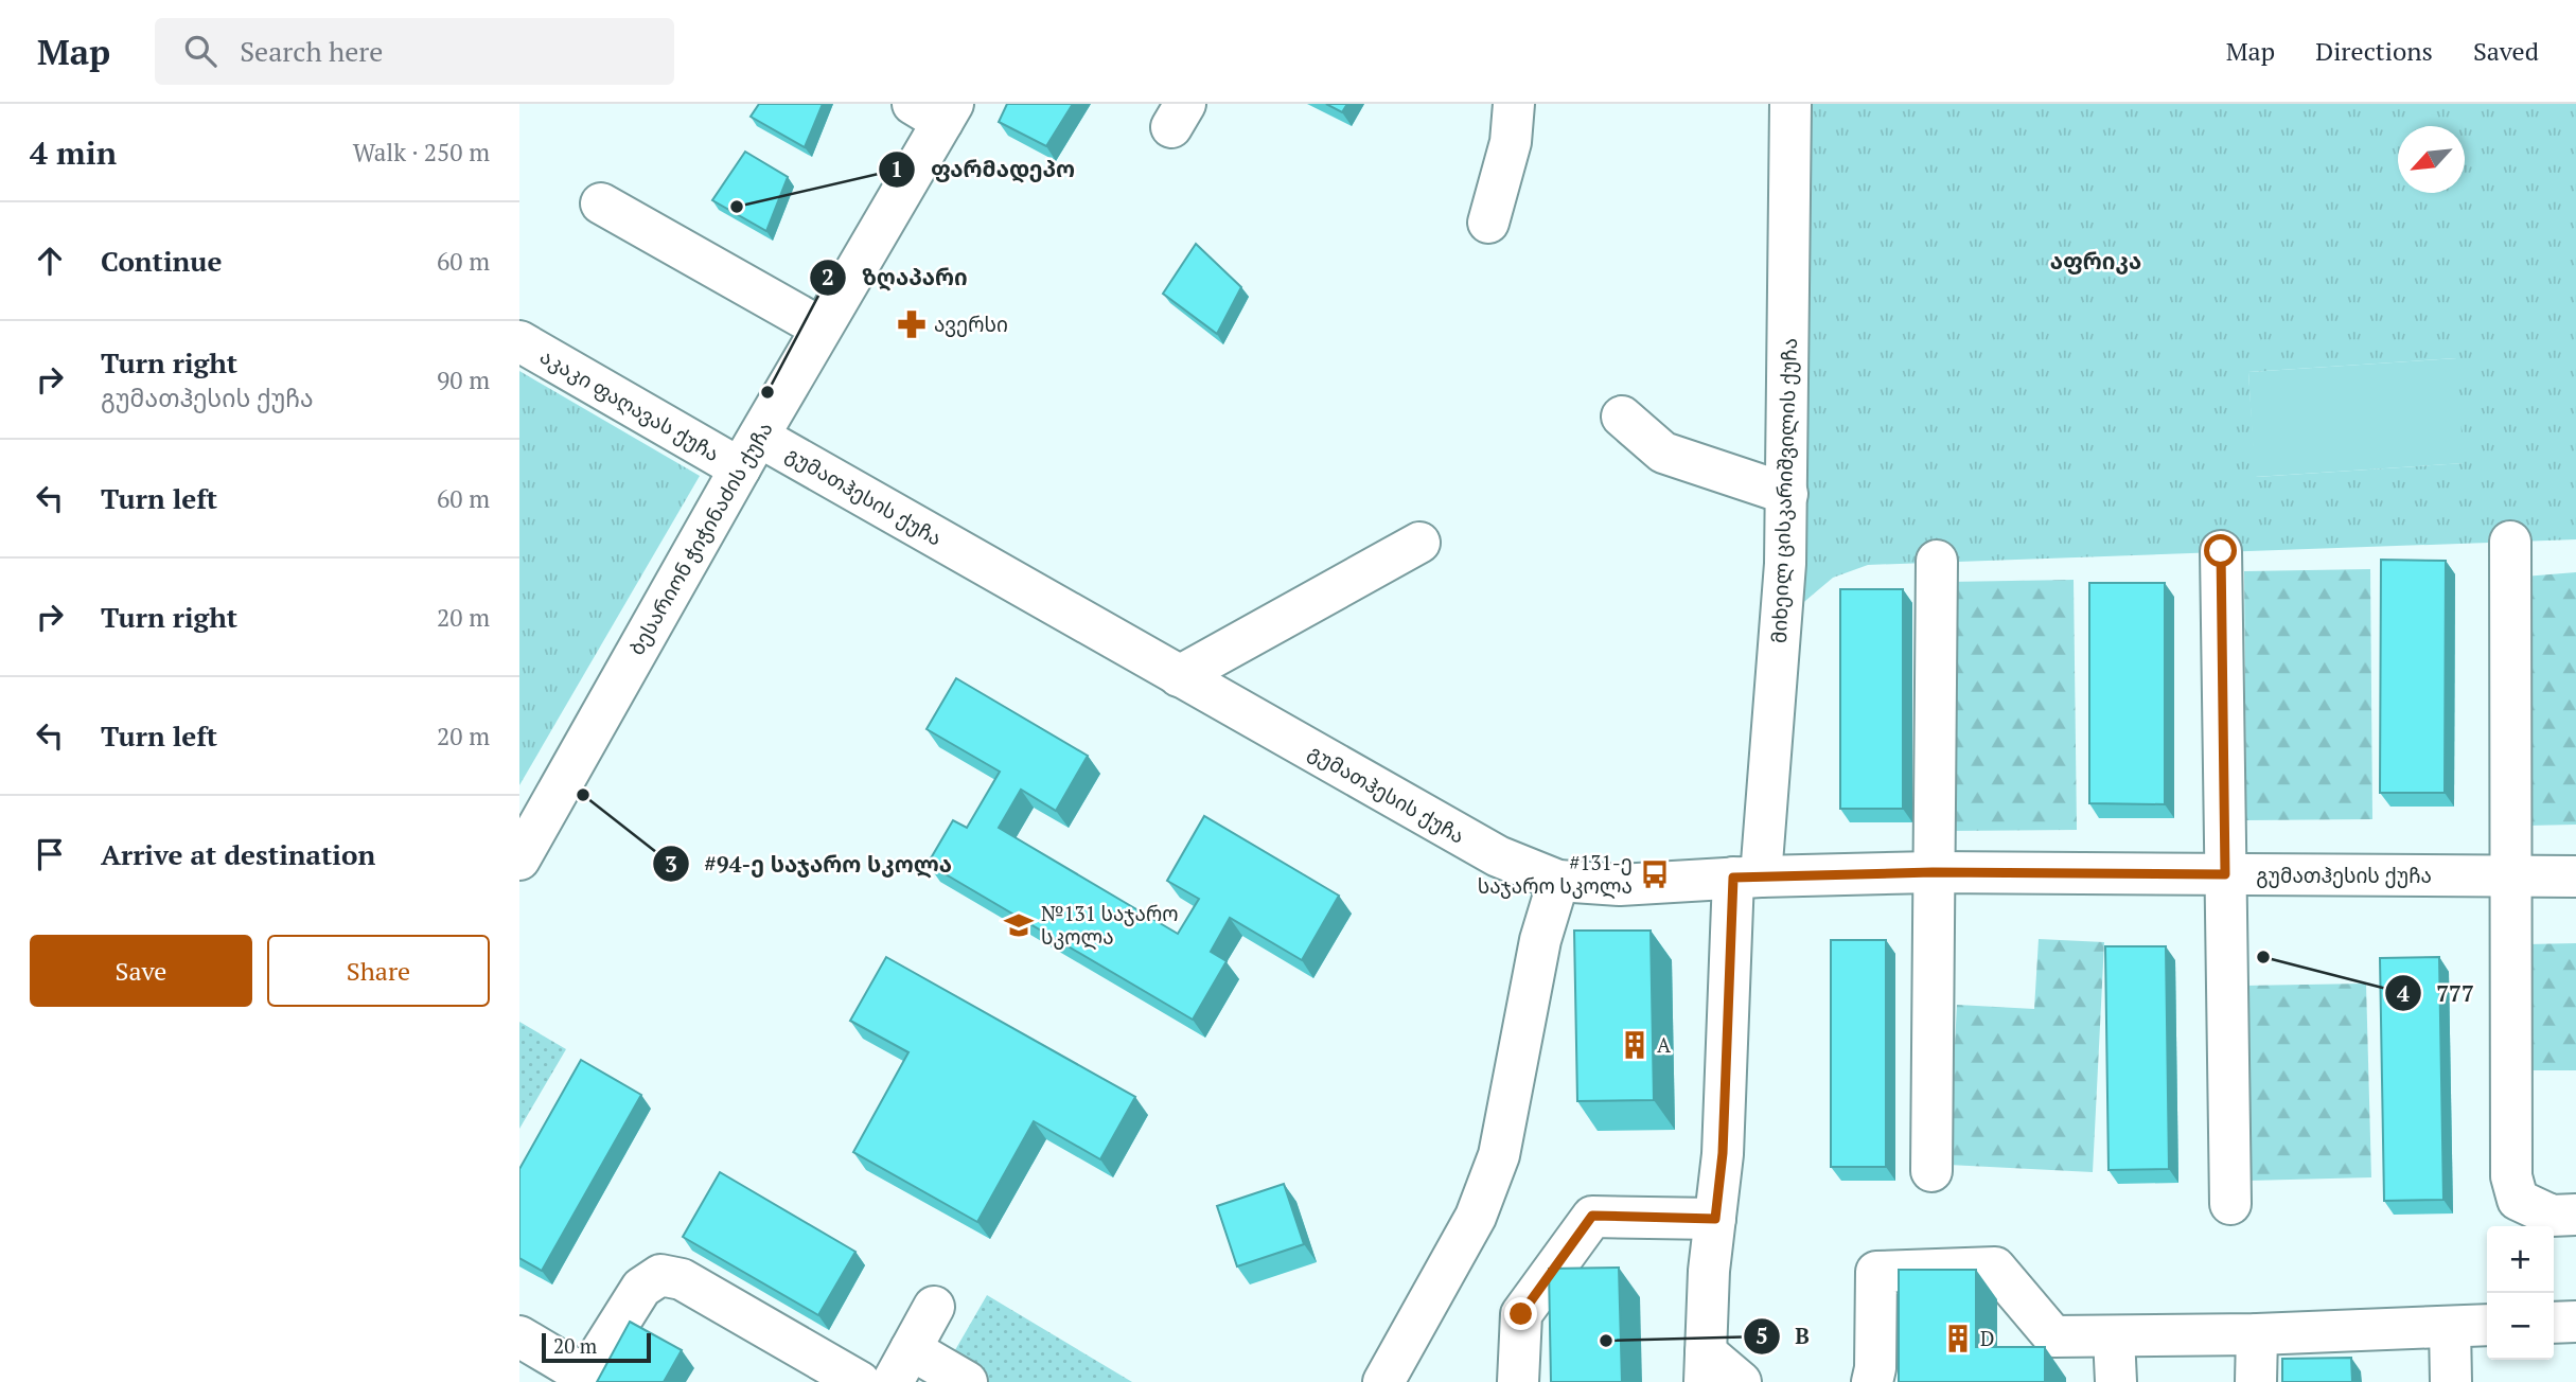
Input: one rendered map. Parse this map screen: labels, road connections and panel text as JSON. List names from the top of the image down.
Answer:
{
  "streets": {
    "street": [
      "აკაკი ფაღავას ქუჩა",
      "მიხეილ ცისკარიშვილის ქუჩა",
      "გუმათჰესის ქუჩა",
      "ბესარიონ ჭიჭინაძის ქუჩა"
    ]
  },
  "crossings": [
    ["აკაკი ფაღავას ქუჩა", "გუმათჰესის ქუჩა"],
    ["აკაკი ფაღავას ქუჩა", "ბესარიონ ჭიჭინაძის ქუჩა"],
    ["მიხეილ ცისკარიშვილის ქუჩა", "გუმათჰესის ქუჩა"],
    ["გუმათჰესის ქუჩა", "ბესარიონ ჭიჭინაძის ქუჩა"]
  ],
  "districts": ["აფრიკა"],
  "places": {
    "other": [
      "ფარმადეპო",
      "ზღაპარი",
      "#94-ე საჯარო სკოლა",
      "777",
      "B"
    ],
    "pharmacy": ["ავერსი"],
    "bus stop": ["#131-ე საჯარო სკოლა"],
    "school or university": ["№131 საჯარო სკოლა"],
    "building": ["A", "D"]
  },
  "scale_bar": "20 m",
  "north": "bottom left",
  "page": {
    "header": "Map",
    "search": "Search here",
    "nav": ["Map", "Directions", "Saved"],
    "heading": ["4 min", "Walk · 250 m"],
    "list": [
      ["Continue", "60 m"],
      ["Turn right", "გუმათჰესის ქუჩა", "90 m"],
      ["Turn left", "60 m"],
      ["Turn right", "20 m"],
      ["Turn left", "20 m"],
      "Arrive at destination"
    ],
    "buttons": ["Save", "Share"],
    "map_buttons": ["+", "−"],
    "scale": "20 m"
  }
}
